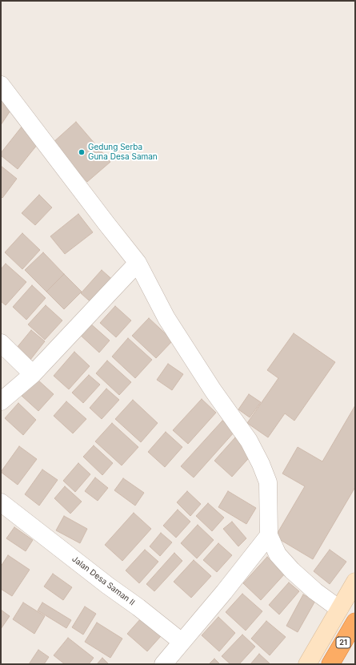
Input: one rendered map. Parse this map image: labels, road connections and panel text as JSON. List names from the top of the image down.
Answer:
{
  "streets": {
    "highway": ["21"],
    "street": ["Jalan Desa Saman II"]
  },
  "places": ["Gedung Serba Guna Desa Saman"]
}
